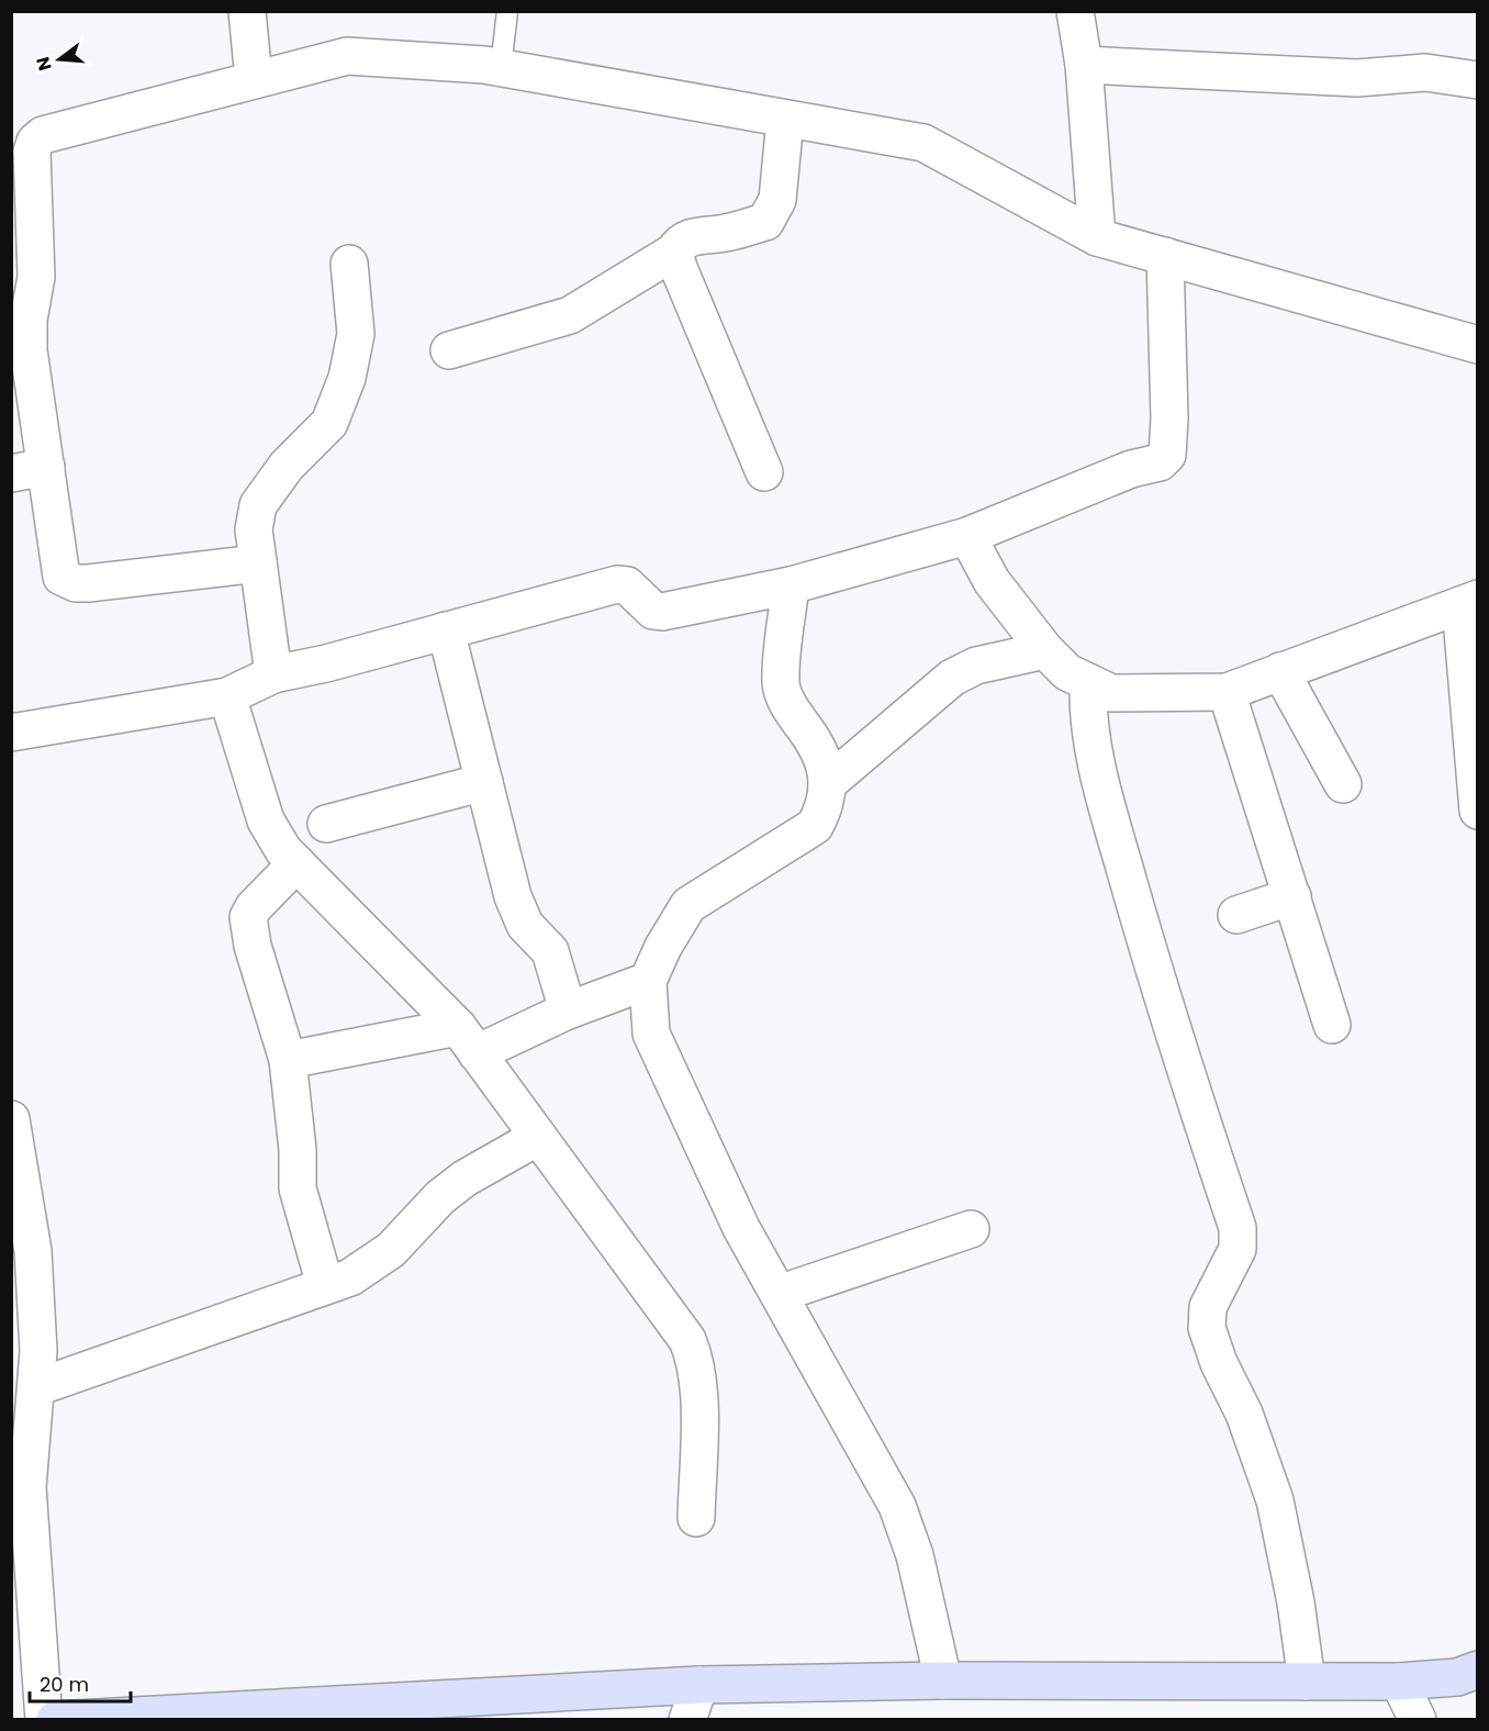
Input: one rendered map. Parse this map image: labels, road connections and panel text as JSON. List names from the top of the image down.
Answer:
{
  "scale_bar": "20 m",
  "north": "left"
}
